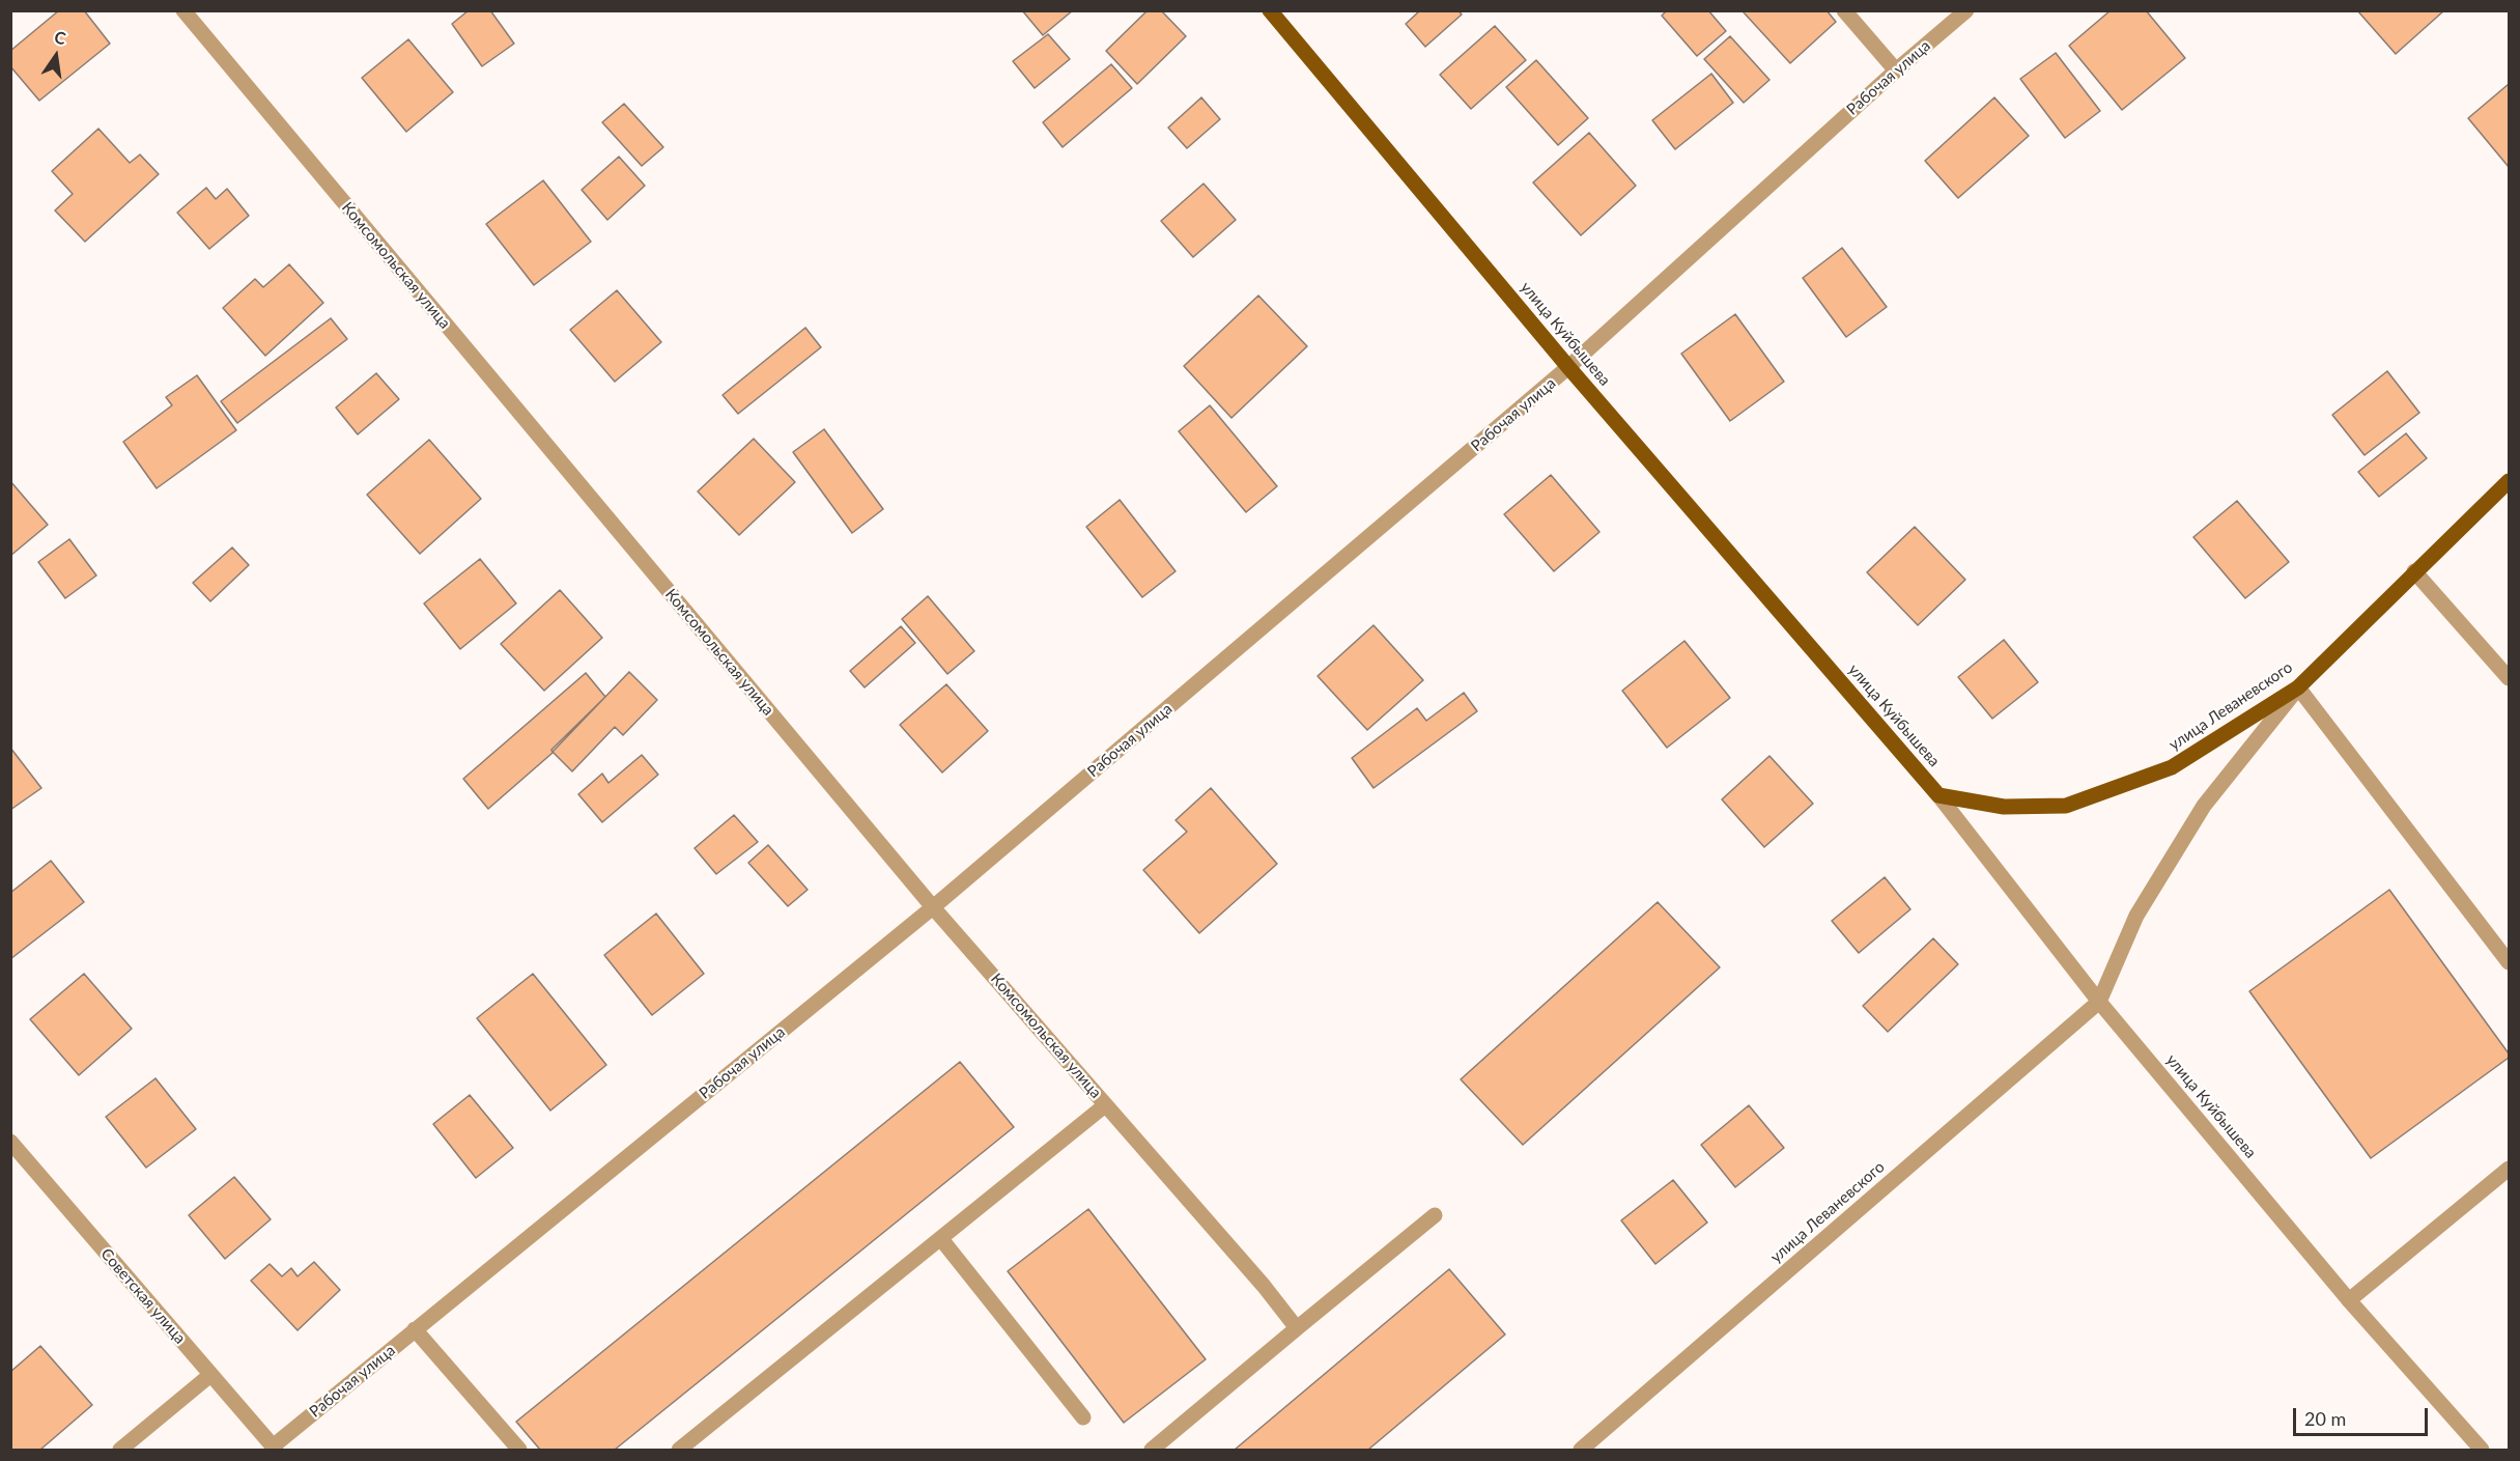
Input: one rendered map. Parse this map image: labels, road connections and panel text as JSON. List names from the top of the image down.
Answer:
{
  "streets": {
    "main road": ["улица Куйбышева", "улица Леваневского"],
    "street": ["Рабочая улица", "Комсомольская улица", "Советская улица"]
  },
  "crossings": [
    ["Рабочая улица", "Комсомольская улица"],
    ["Рабочая улица", "улица Куйбышева"],
    ["Рабочая улица", "Советская улица"],
    ["улица Куйбышева", "улица Леваневского"]
  ],
  "scale_bar": "20 m",
  "north": "top"
}
